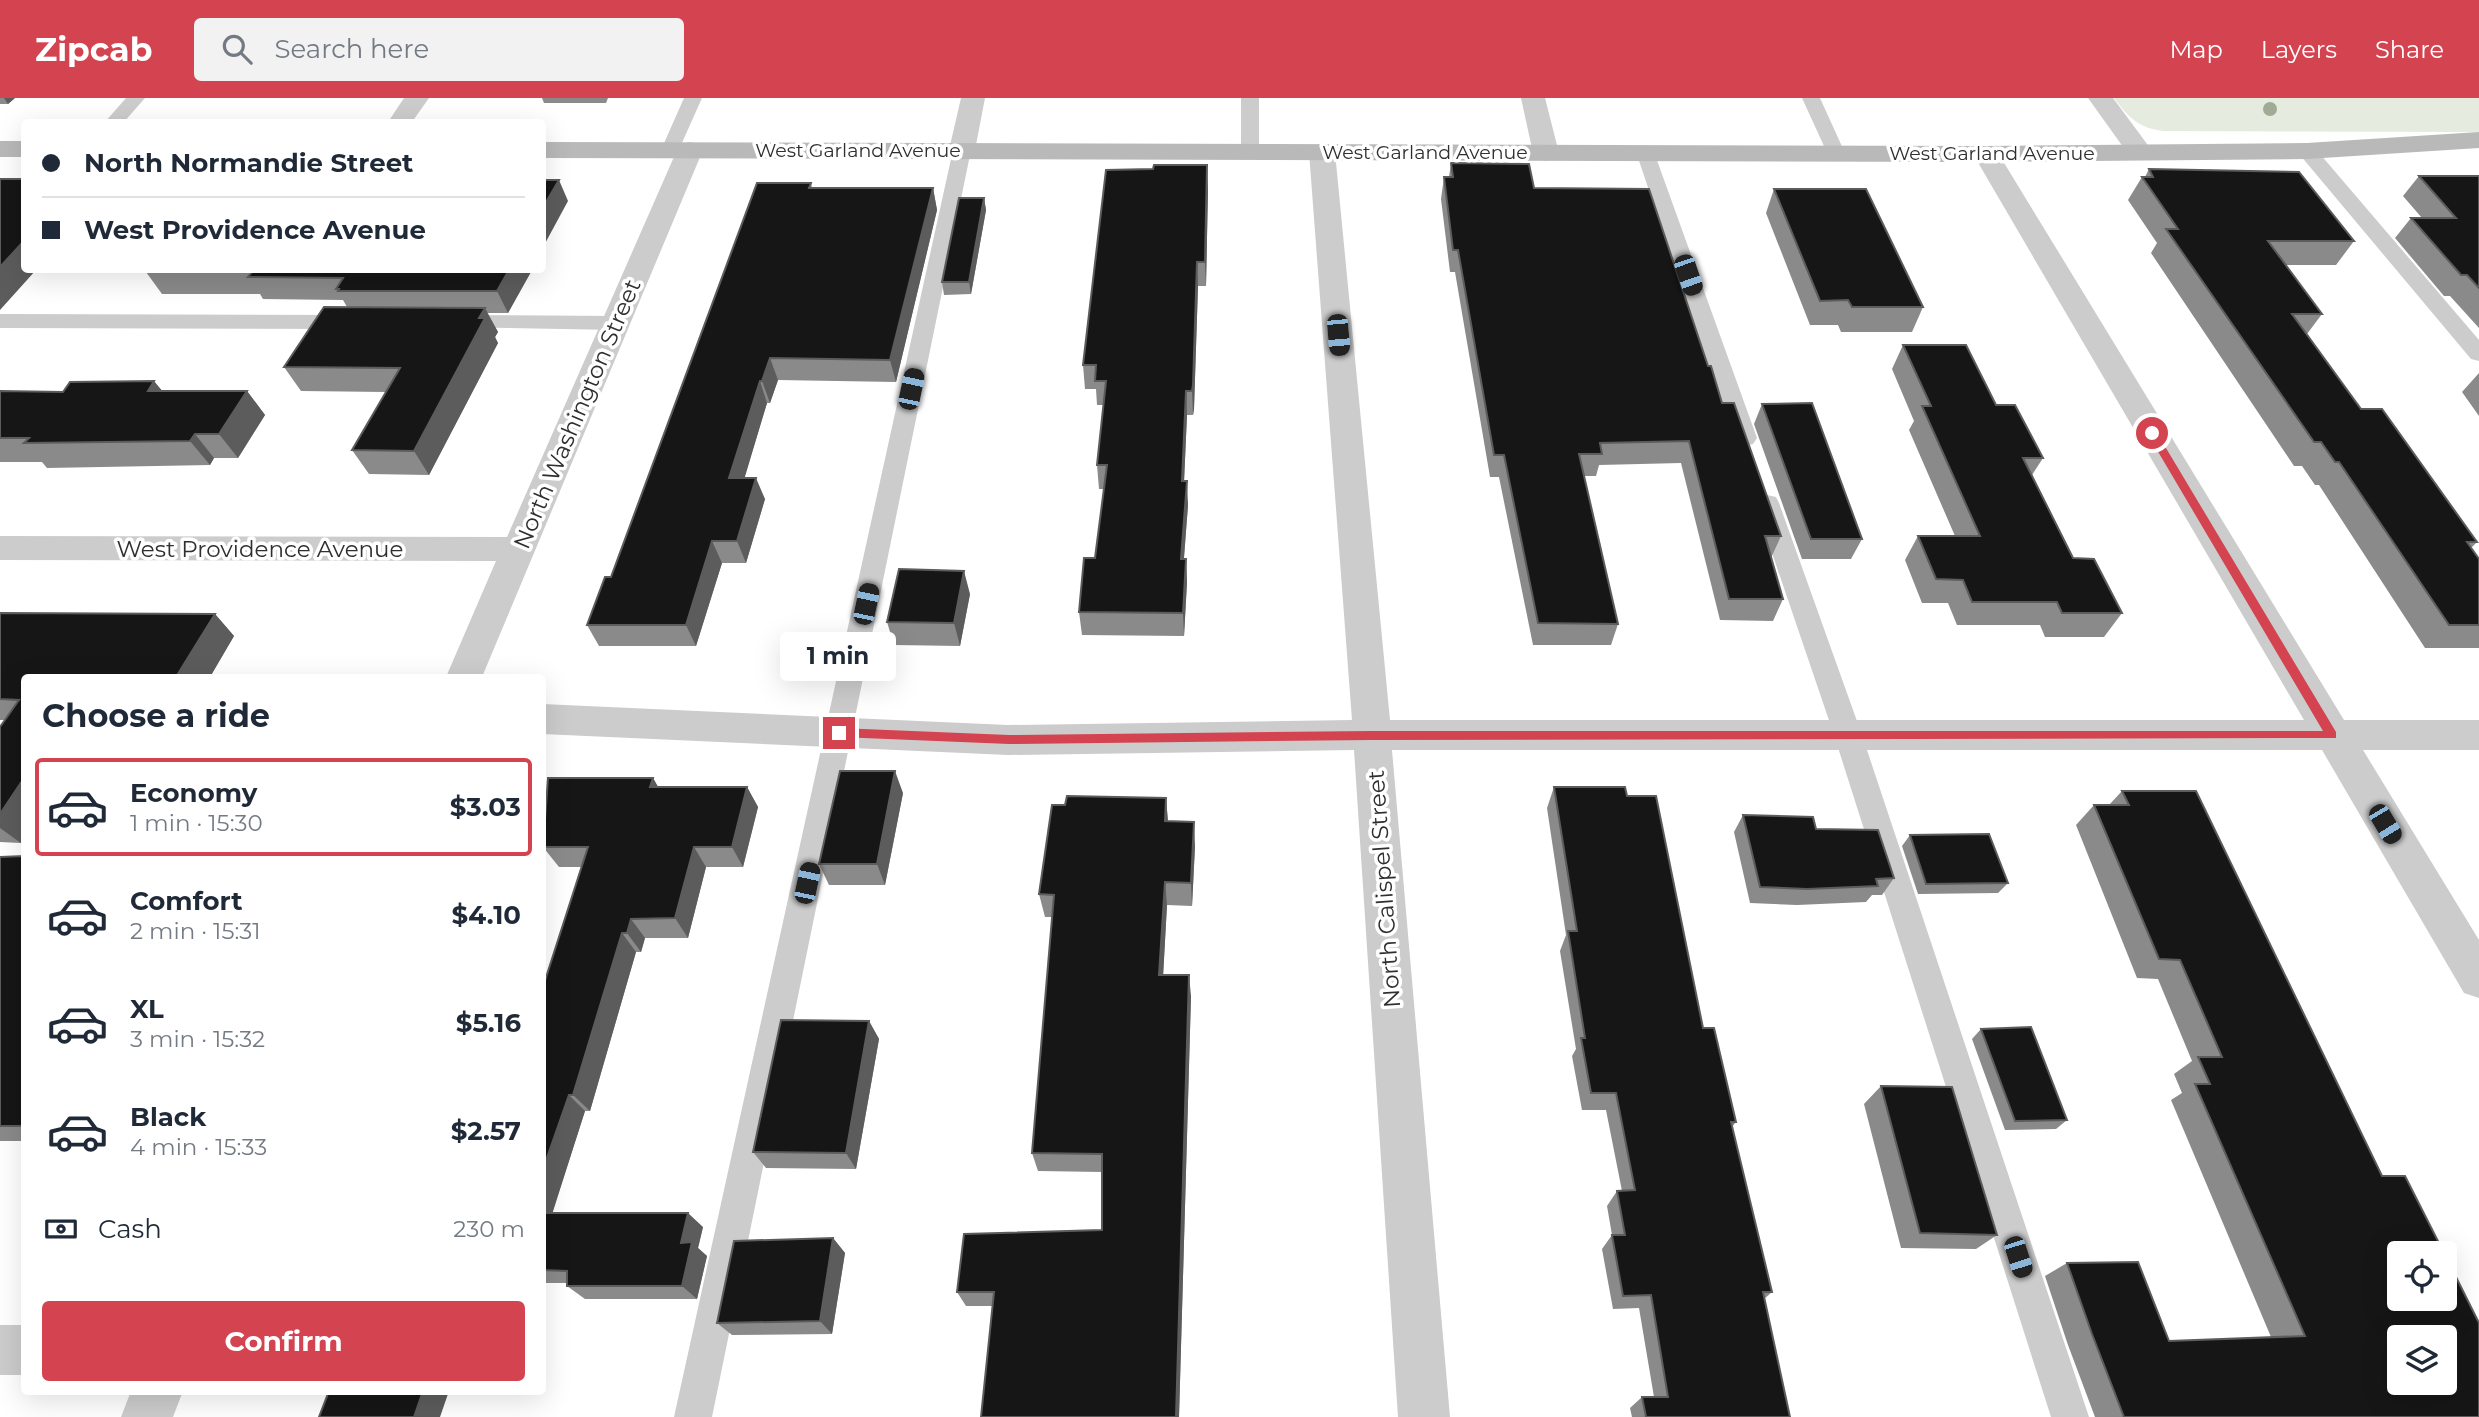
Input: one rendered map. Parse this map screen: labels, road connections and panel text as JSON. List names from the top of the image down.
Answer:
{
  "streets": {
    "street": [
      "West Garland Avenue",
      "North Washington Street",
      "West Providence Avenue",
      "North Calispel Street"
    ]
  },
  "crossings": [
    ["West Garland Avenue", "North Washington Street"],
    ["West Garland Avenue", "North Calispel Street"],
    ["North Washington Street", "West Providence Avenue"]
  ],
  "page": {
    "header": "Zipcab",
    "search": "Search here",
    "nav": ["Map", "Layers", "Share"],
    "banner": ["North Normandie Street", "West Providence Avenue"],
    "bubble": "1 min",
    "heading": "Choose a ride",
    "list": [
      {
        "name": "Economy",
        "note": "1 min · 15:30",
        "value": "$3.03"
      },
      {
        "name": "Comfort",
        "note": "2 min · 15:31",
        "value": "$4.10"
      },
      {
        "name": "XL",
        "note": "3 min · 15:32",
        "value": "$5.16"
      },
      {
        "name": "Black",
        "note": "4 min · 15:33",
        "value": "$2.57"
      }
    ],
    "pay": ["Cash", "230 m"],
    "buttons": "Confirm"
  }
}
